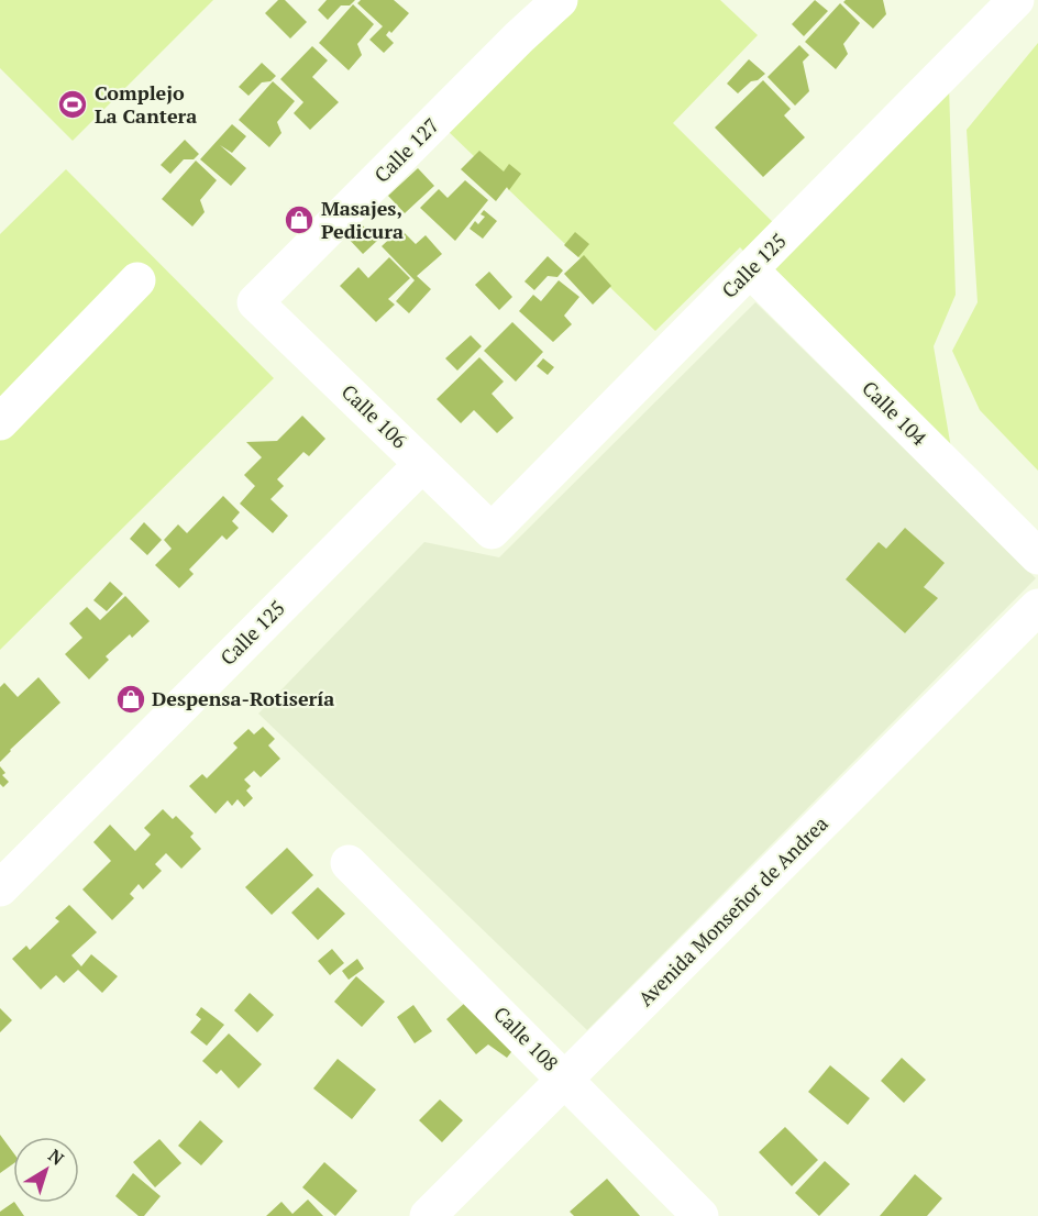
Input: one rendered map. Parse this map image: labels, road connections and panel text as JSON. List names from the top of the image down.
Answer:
{
  "streets": {
    "street": [
      "Calle 127",
      "Calle 125",
      "Calle 104",
      "Calle 106",
      "Avenida Monseñor de Andrea",
      "Calle 108"
    ]
  },
  "crossings": [
    ["Calle 127", "Calle 106"],
    ["Calle 125", "Calle 104"],
    ["Calle 125", "Calle 106"],
    ["Avenida Monseñor de Andrea", "Calle 108"]
  ],
  "places": {
    "sports": ["Complejo La Cantera"],
    "shop": ["Masajes, Pedicura", "Despensa-Rotisería"]
  },
  "north": "top right"
}
